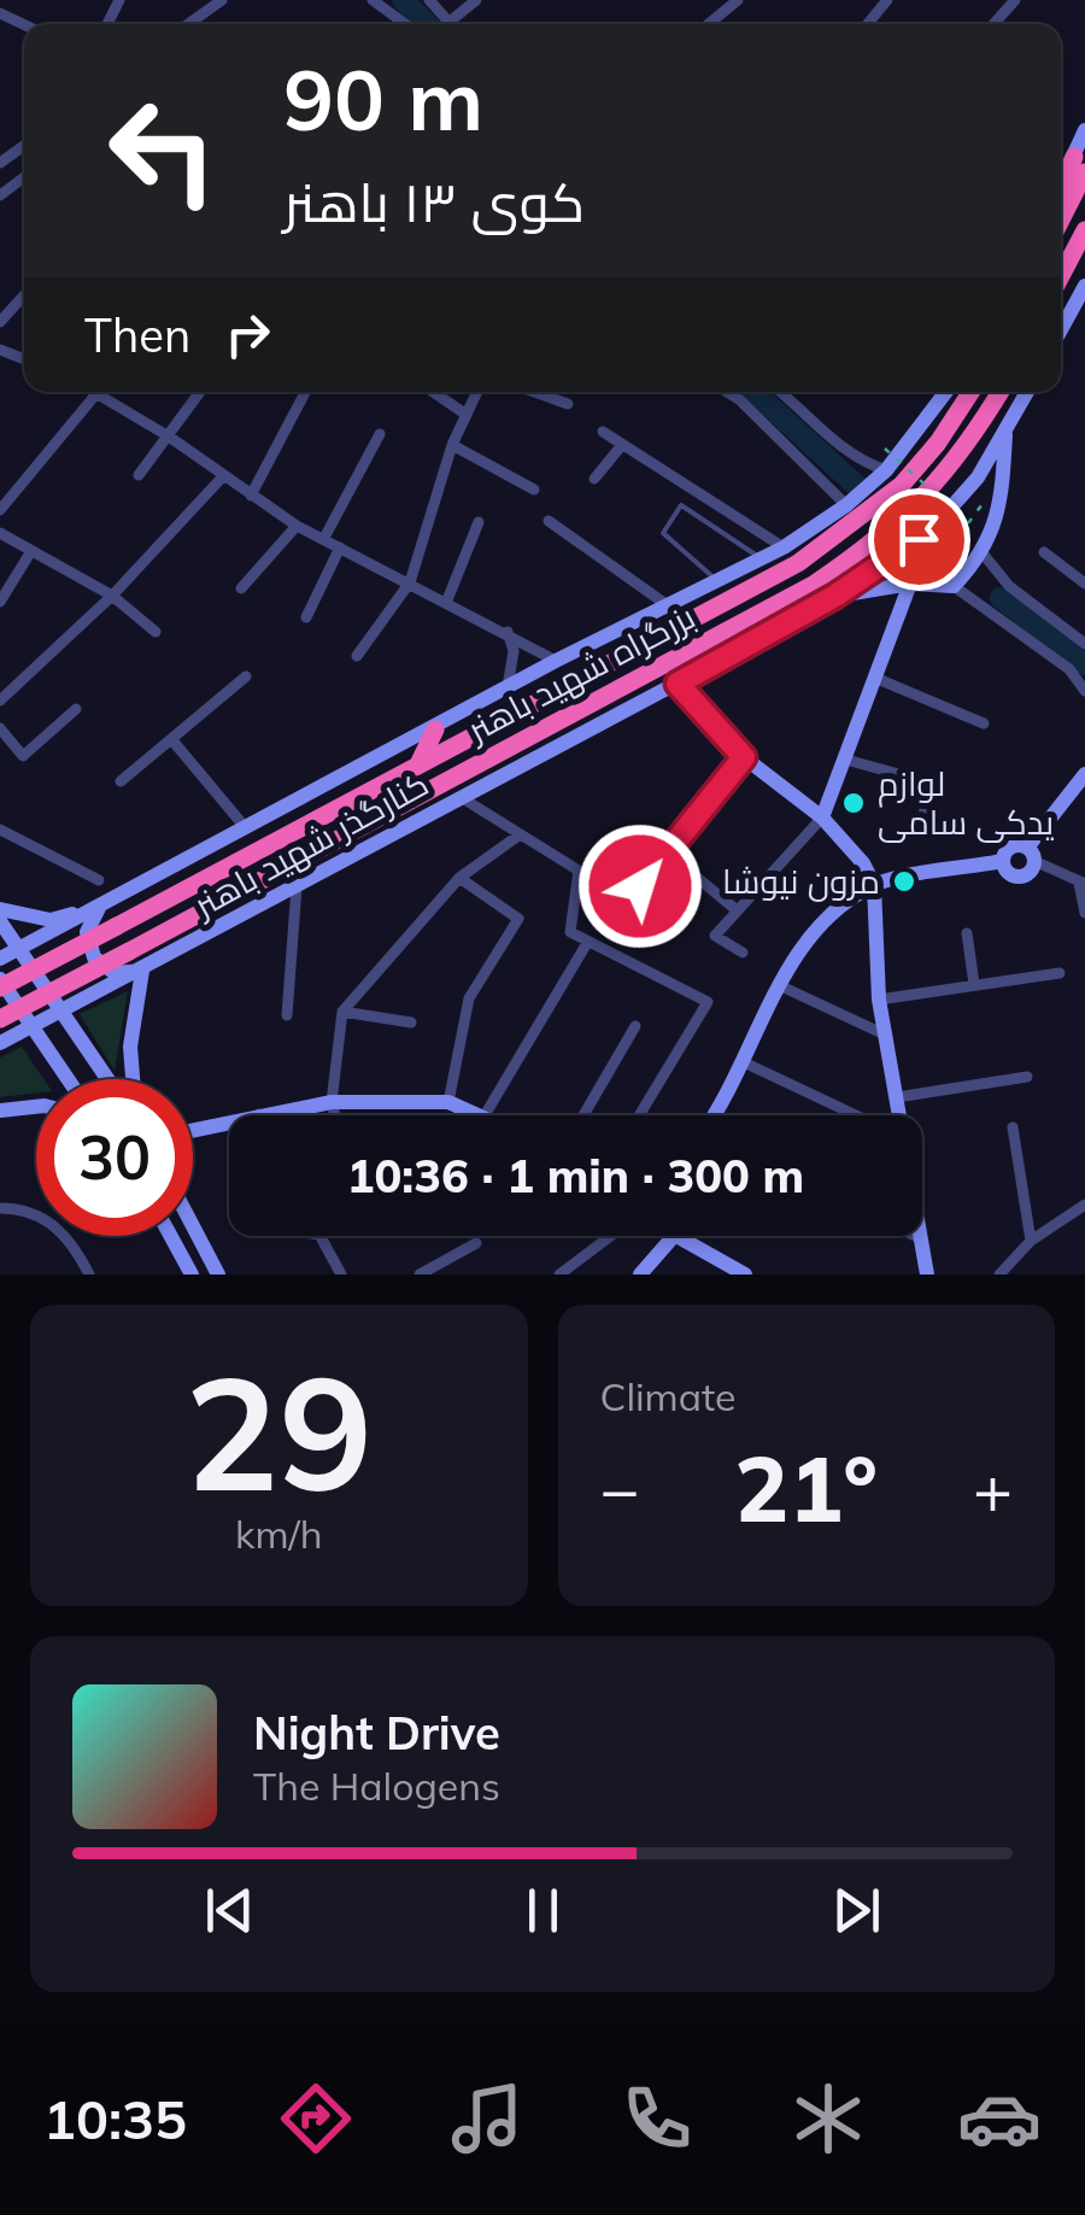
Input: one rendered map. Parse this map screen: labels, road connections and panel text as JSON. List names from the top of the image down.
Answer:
{
  "streets": {
    "highway": ["بزرگراه شهید باهنر"],
    "main road": ["کنارگذر شهید باهنر"]
  },
  "crossings": [
    ["بزرگراه شهید باهنر", "کنارگذر شهید باهنر"]
  ],
  "places": ["لوازم یدکی سامی", "مزون نیوشا"],
  "page": {
    "turn": ["90 m", "کوی ۱۳ باهنر"],
    "then": "Then",
    "limit": "30",
    "trip": "10:36 · 1 min · 300 m",
    "tile": [
      ["29", "km/h"],
      "Climate"
    ],
    "heat": ["−", "21°", "+"],
    "song": ["Night Drive", "The Halogens"],
    "tabs": "10:35"
  }
}
